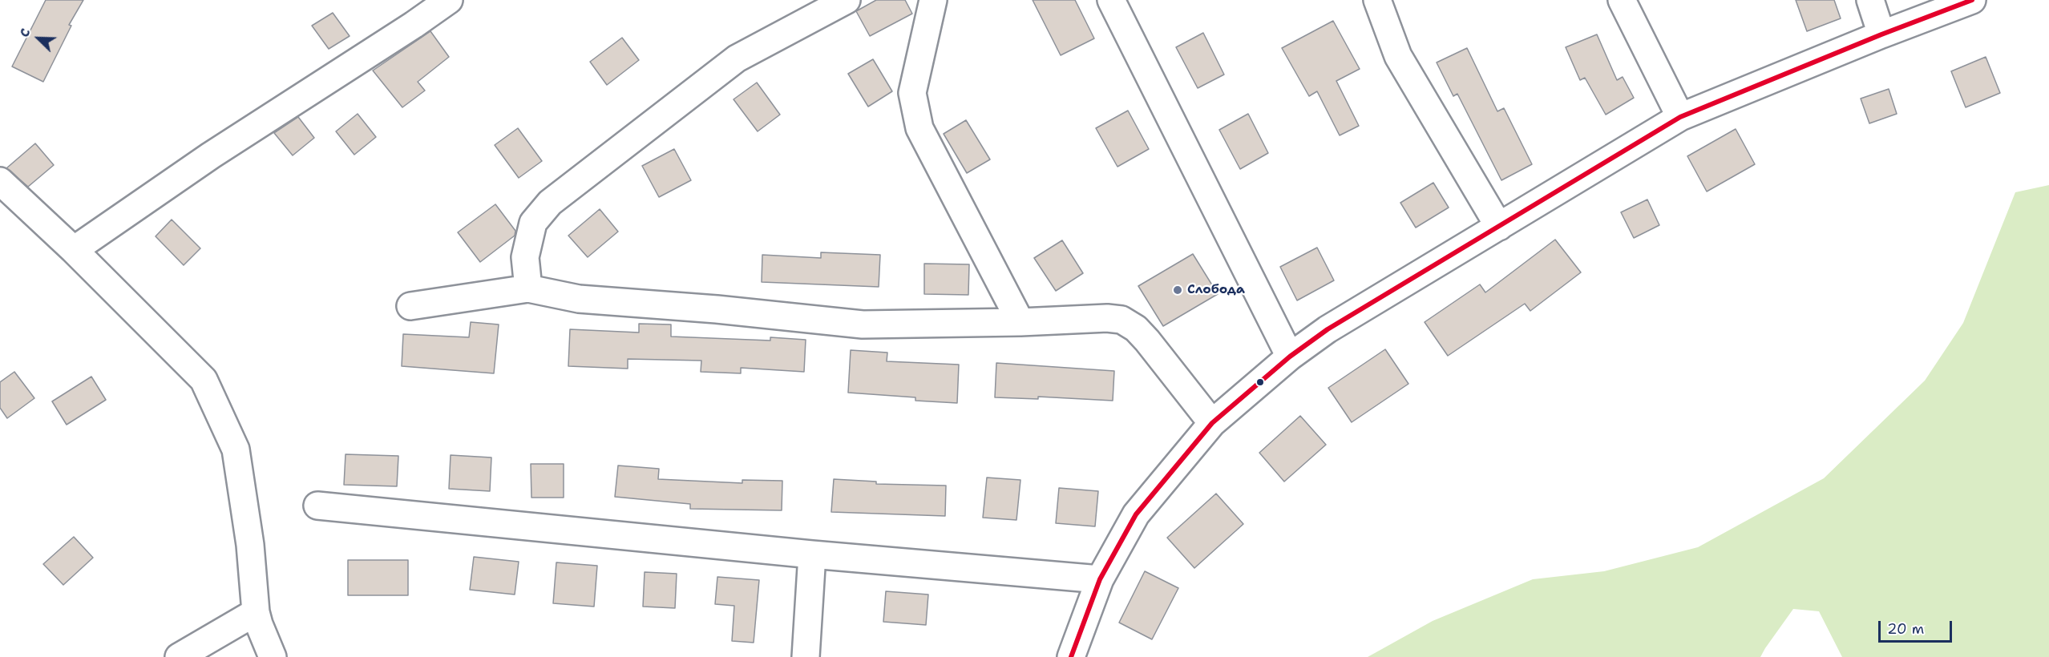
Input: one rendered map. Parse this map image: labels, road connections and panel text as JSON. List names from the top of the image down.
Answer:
{
  "places": ["Слобода"],
  "scale_bar": "20 m",
  "north": "top left"
}
